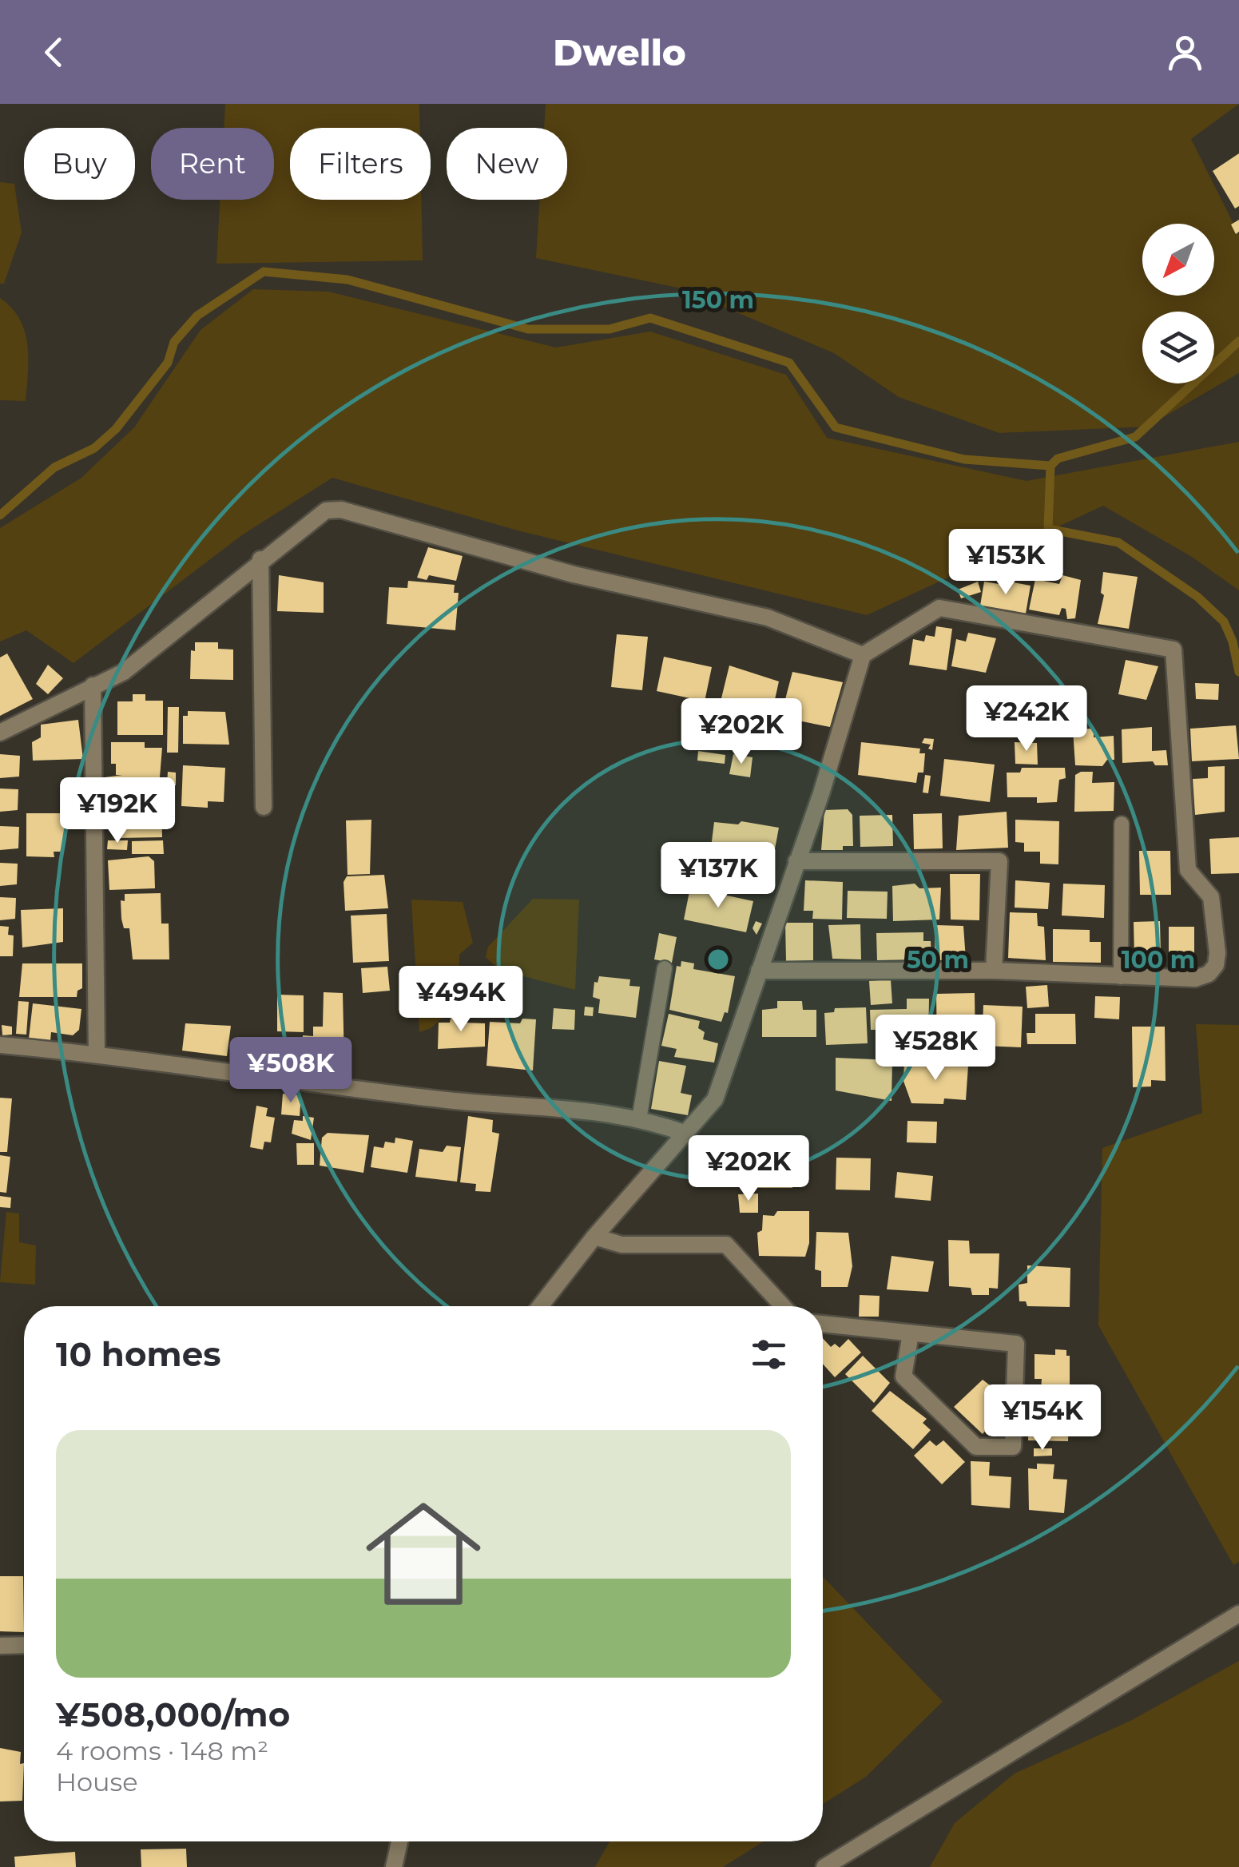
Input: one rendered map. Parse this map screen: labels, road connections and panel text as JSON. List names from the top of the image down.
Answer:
{
  "north": "bottom left",
  "page": {
    "header": "Dwello",
    "chip": [
      "Buy",
      "Rent",
      "Filters",
      "New"
    ],
    "price": [
      "¥153K",
      "¥242K",
      "¥202K",
      "¥192K",
      "¥137K",
      "¥494K",
      "¥528K",
      "¥508K",
      "¥202K",
      "¥154K"
    ],
    "heading": "10 homes",
    "list": [
      {
        "name": "¥508,000/mo",
        "note": "4 rooms · 148 m² · House"
      }
    ]
  },
  "rings": ["150 m", "50 m", "100 m"]
}
